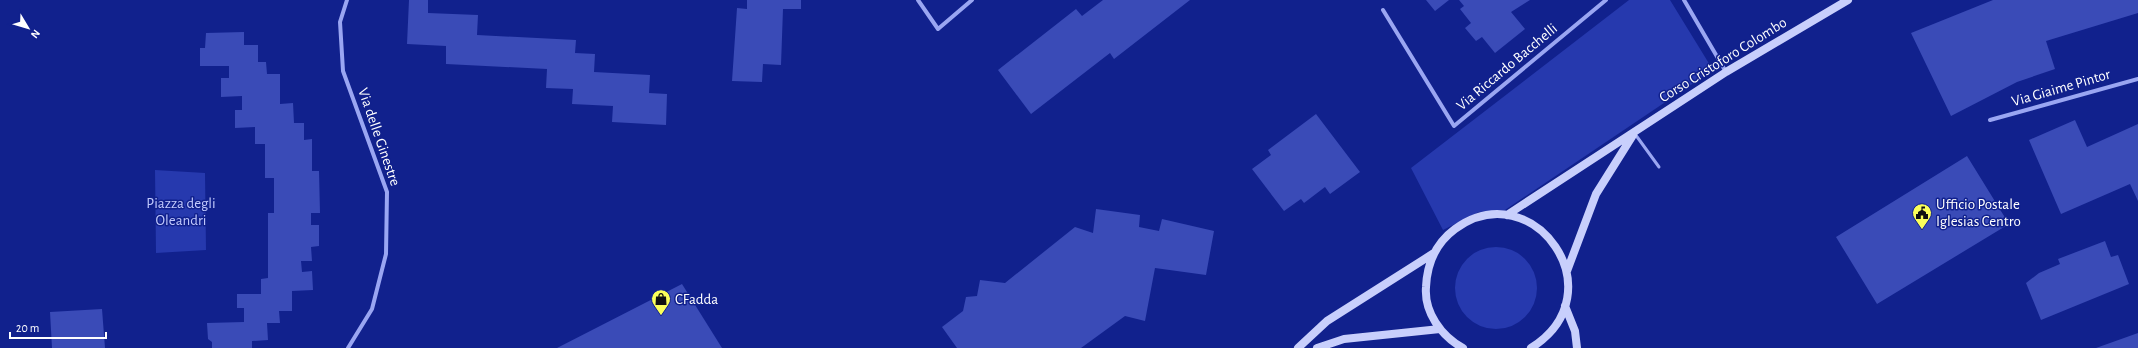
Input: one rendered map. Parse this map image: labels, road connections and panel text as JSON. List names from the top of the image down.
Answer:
{
  "streets": {
    "street": [
      "Corso Cristoforo Colombo",
      "Via Riccardo Bacchelli",
      "Via Giaime Pintor",
      "Via delle Ginestre"
    ]
  },
  "parks": ["Piazza degli Oleandri"],
  "places": {
    "public building": ["Ufficio Postale Iglesias Centro"],
    "shop": ["CFadda"]
  },
  "scale_bar": "20 m",
  "north": "bottom right"
}
